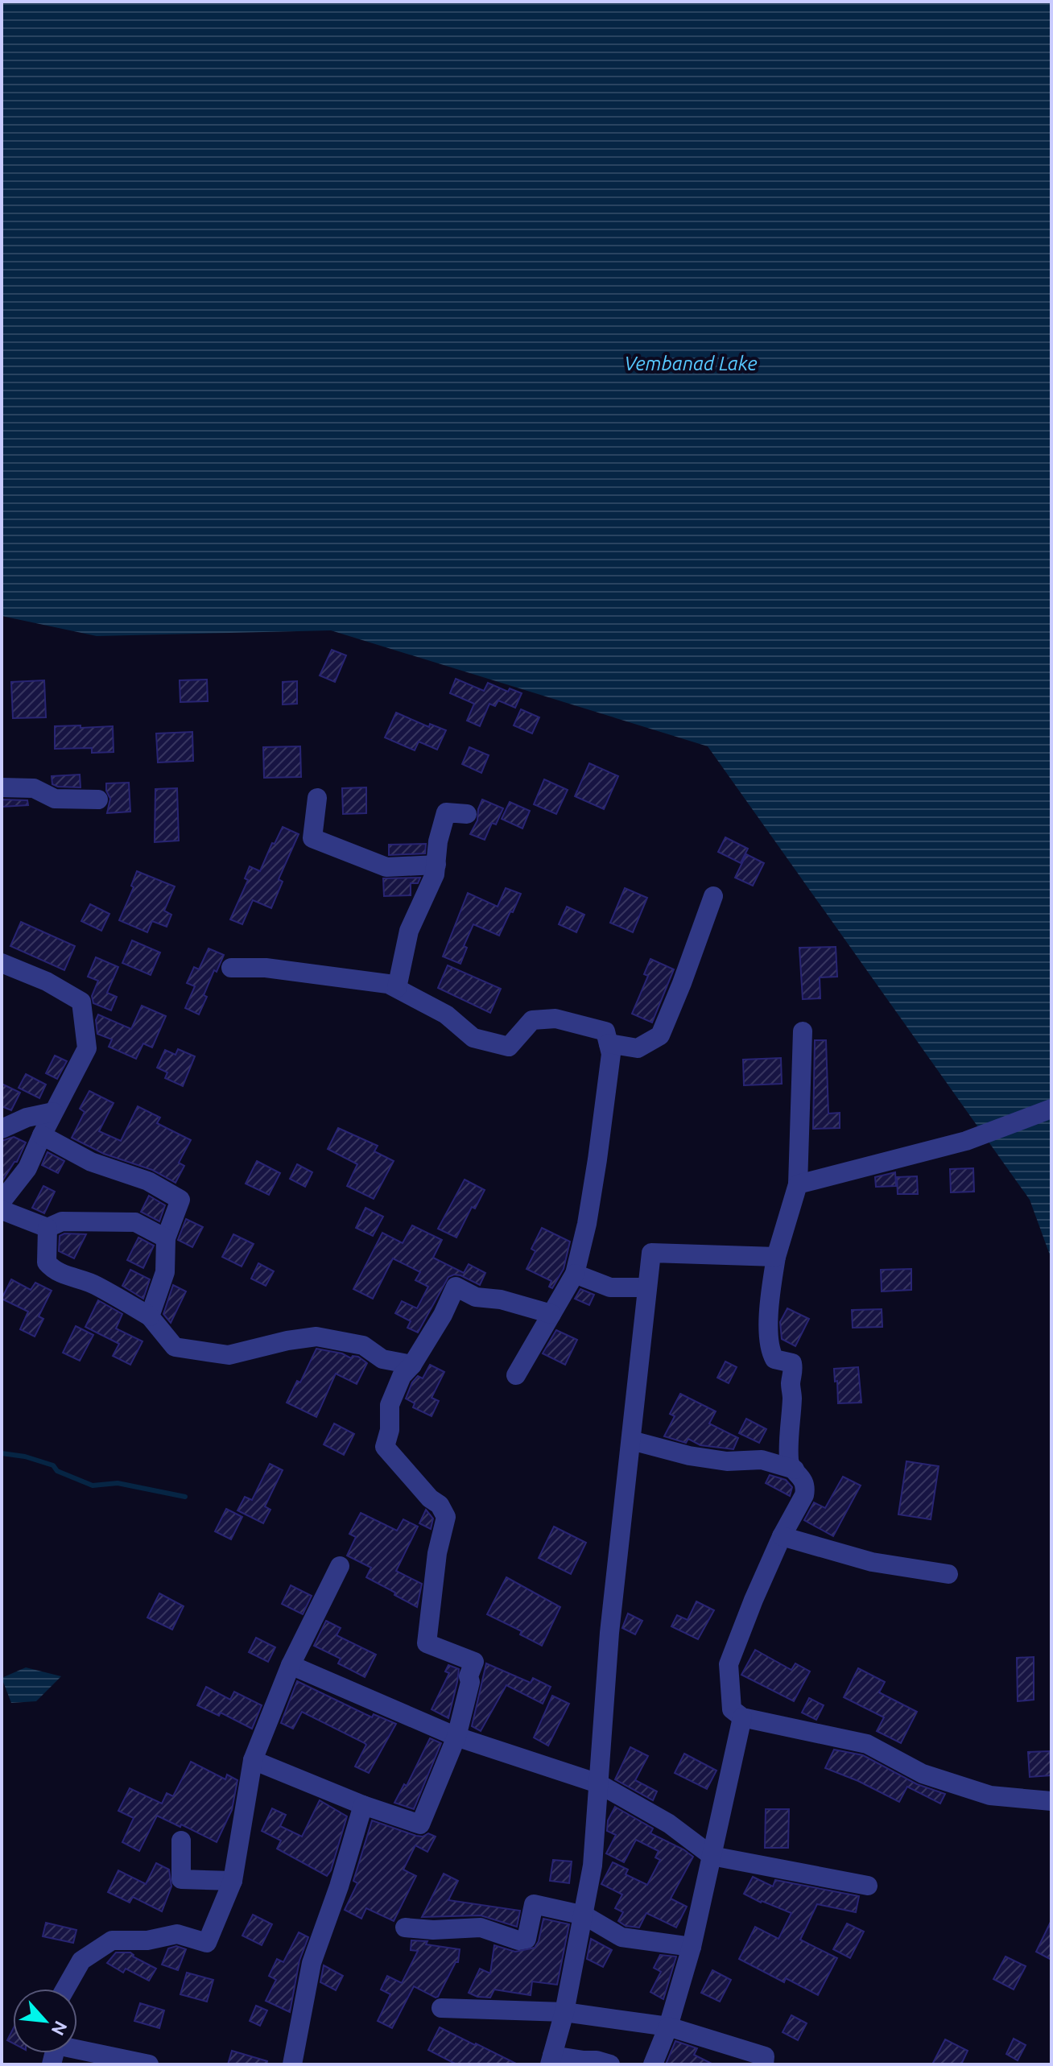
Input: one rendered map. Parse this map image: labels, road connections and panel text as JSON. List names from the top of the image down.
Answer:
{
  "water": ["Vembanad Lake"],
  "north": "bottom right"
}
